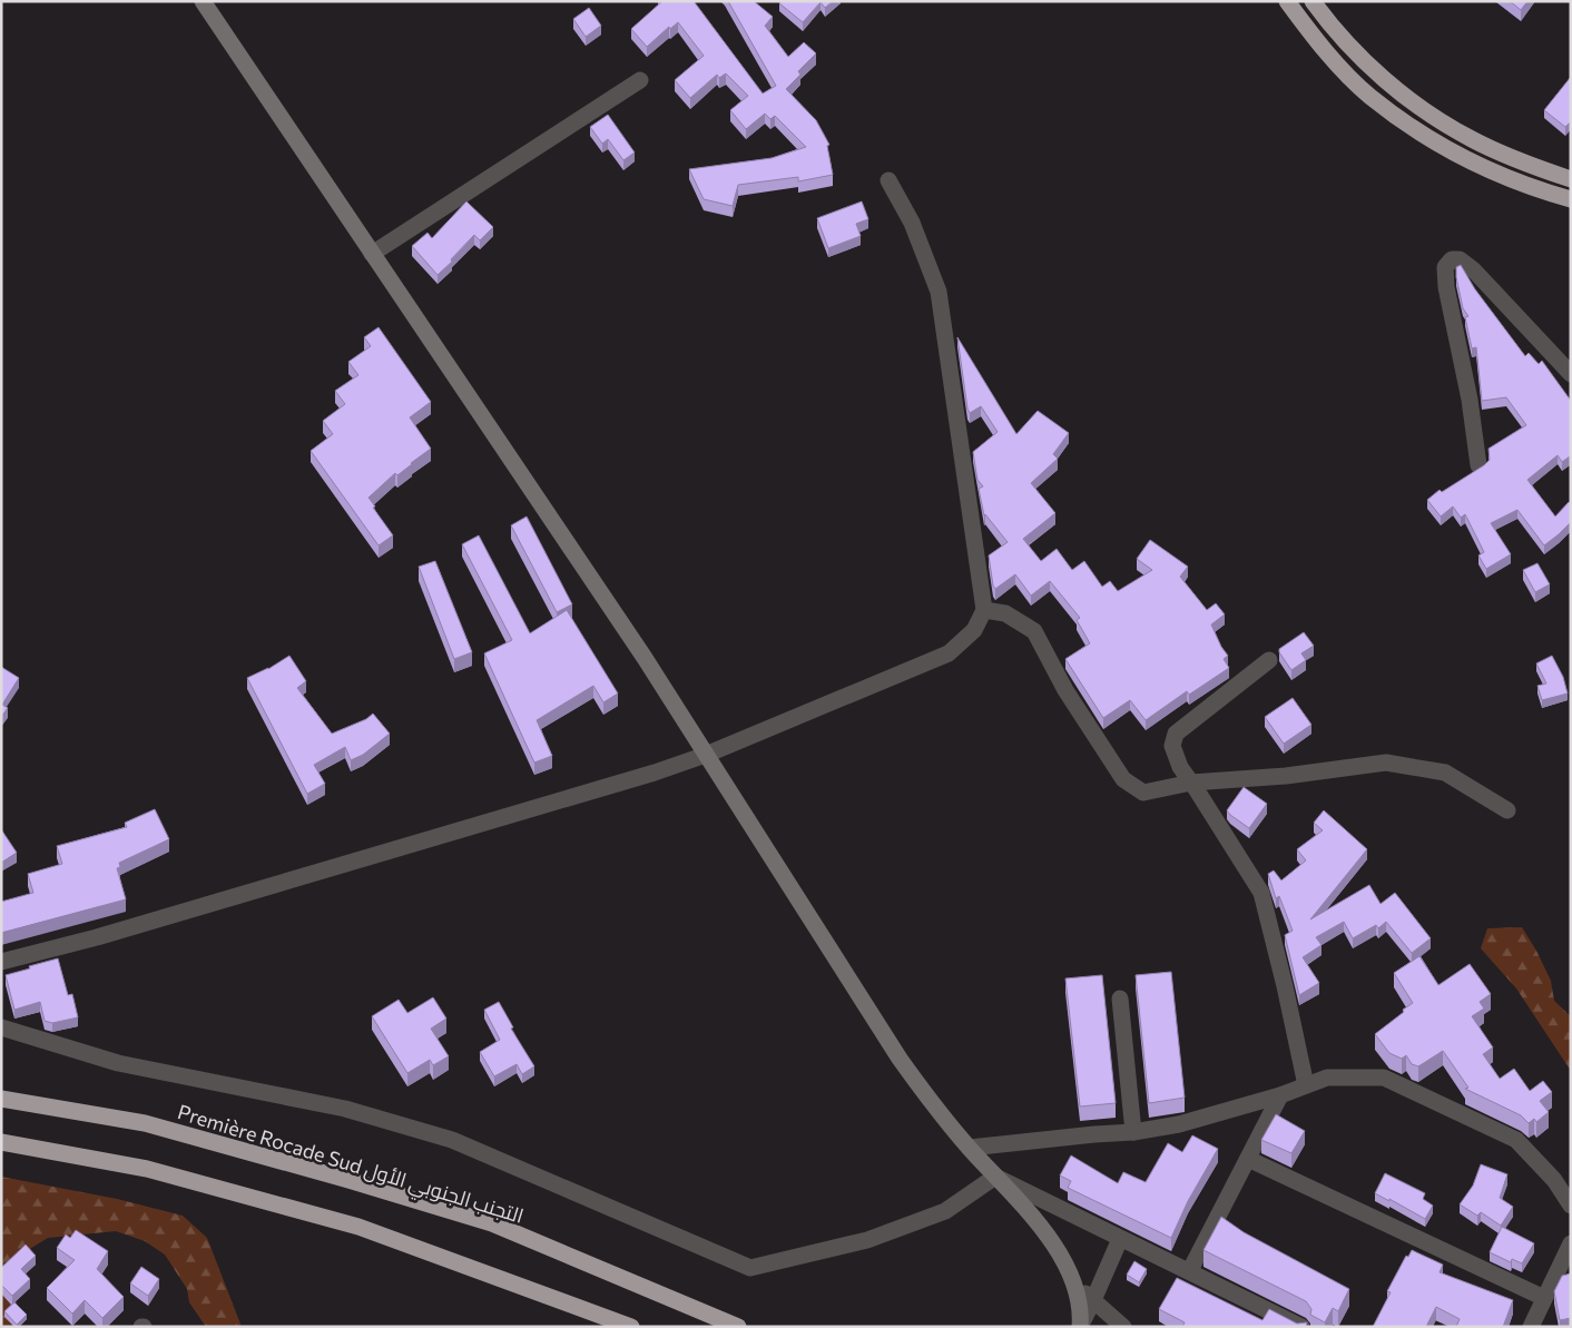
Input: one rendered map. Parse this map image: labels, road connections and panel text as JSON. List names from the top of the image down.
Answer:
{
  "streets": {
    "highway": ["Première Rocade Sud التجنب الجنوبي الأول"]
  }
}
